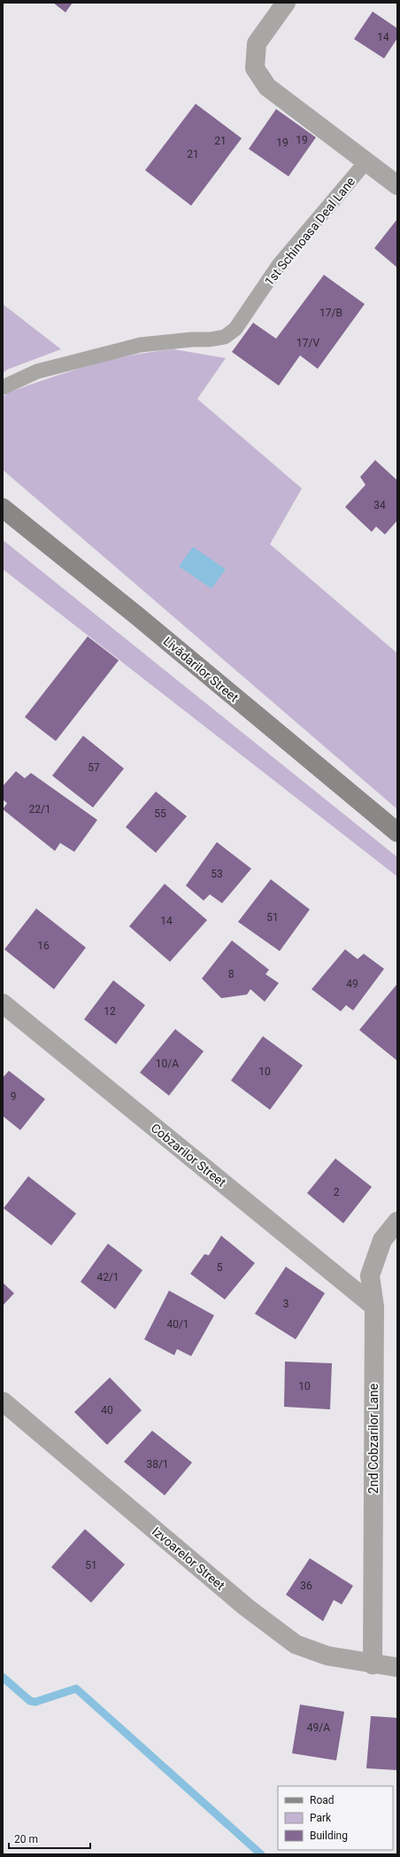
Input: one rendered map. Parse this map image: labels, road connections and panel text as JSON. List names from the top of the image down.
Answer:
{
  "streets": {
    "street": [
      "Livădarilor Street",
      "Cobzarilor Street",
      "2nd Cobzarilor Lane",
      "Izvoarelor Street"
    ],
    "lane": ["1st Schinoasa Deal Lane"]
  },
  "crossings": [
    ["Cobzarilor Street", "2nd Cobzarilor Lane"],
    ["2nd Cobzarilor Lane", "Izvoarelor Street"]
  ],
  "house_numbers": [
    "14",
    "19",
    "21",
    "19",
    "21",
    "17/B",
    "17/V",
    "34",
    "57",
    "22/1",
    "55",
    "53",
    "51",
    "14",
    "16",
    "8",
    "49",
    "12",
    "10/A",
    "10",
    "9",
    "2",
    "5",
    "42/1",
    "3",
    "40/1",
    "10",
    "40",
    "38/1",
    "51",
    "36",
    "49/A"
  ],
  "legend": ["Road", "Park", "Building"],
  "scale_bar": "20 m"
}
